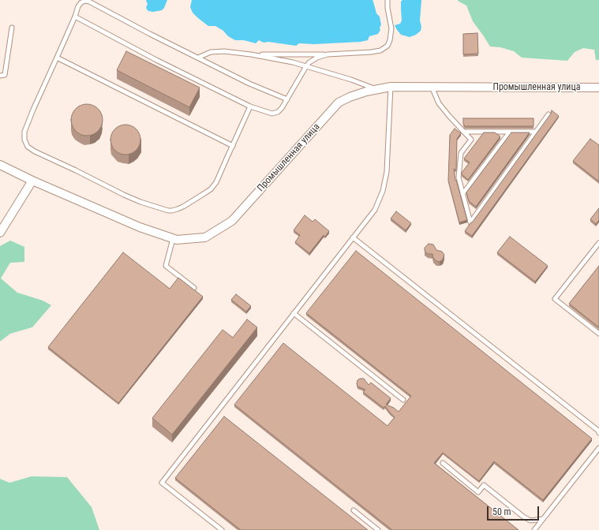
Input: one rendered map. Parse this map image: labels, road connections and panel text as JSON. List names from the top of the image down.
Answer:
{
  "streets": {
    "street": ["Промышленная улица"]
  },
  "scale_bar": "50 m"
}
